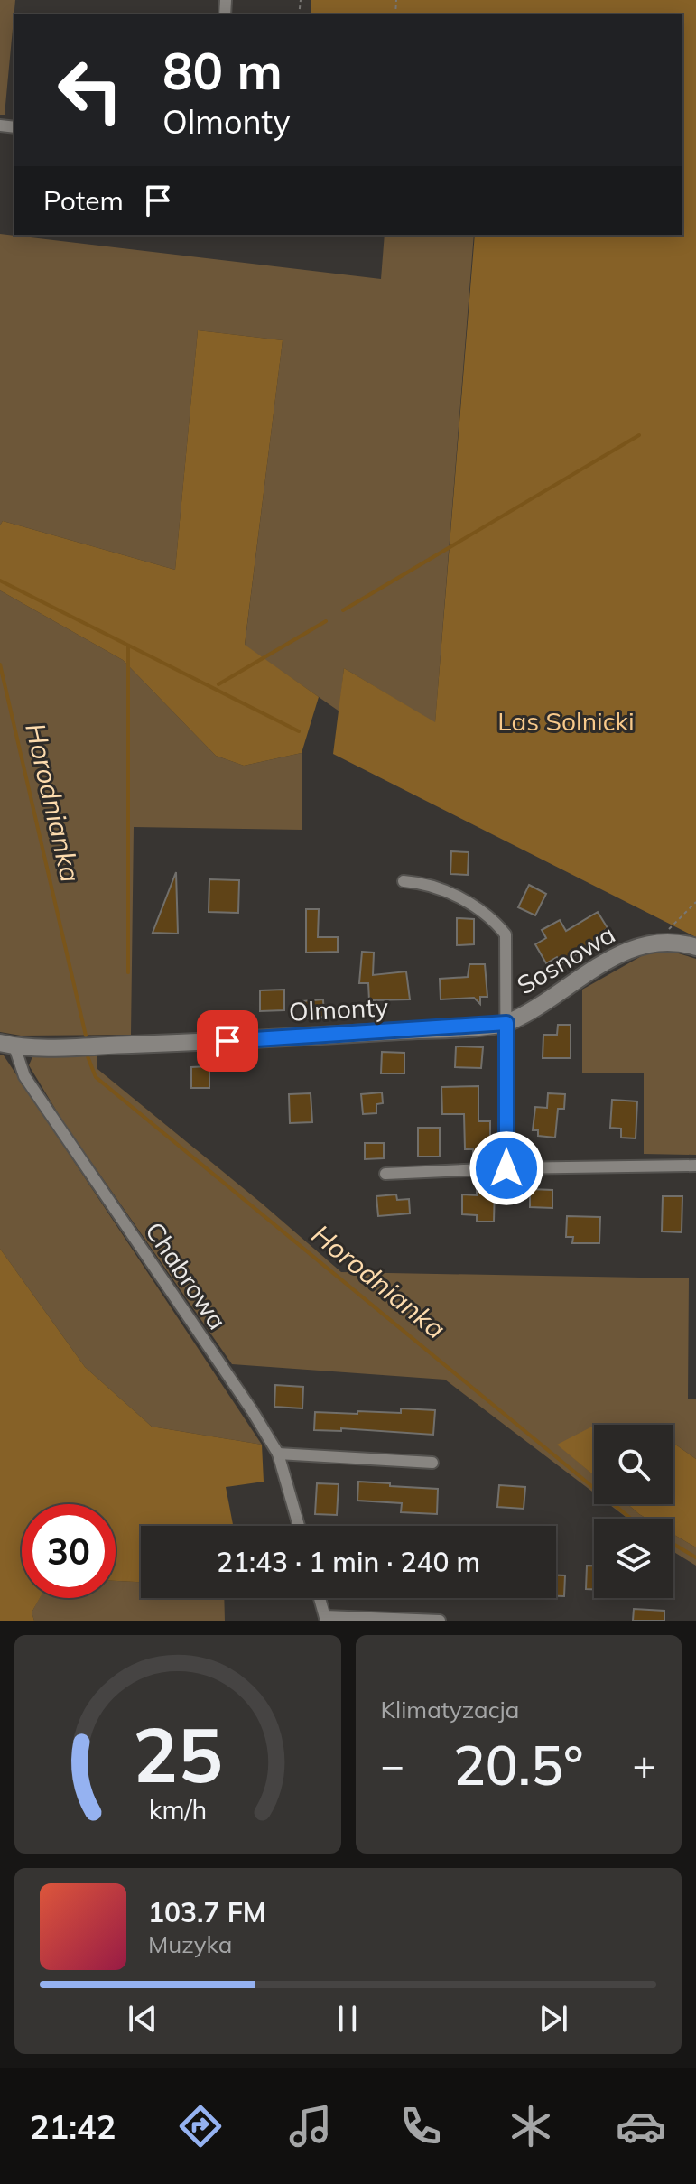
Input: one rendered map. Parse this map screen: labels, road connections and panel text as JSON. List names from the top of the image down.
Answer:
{
  "streets": {
    "street": ["Sosnowa", "Olmonty", "Chabrowa"]
  },
  "crossings": [
    ["Sosnowa", "Olmonty"],
    ["Olmonty", "Chabrowa"]
  ],
  "water": ["Horodnianka"],
  "parks": ["Las Solnicki"],
  "page": {
    "turn": ["80 m", "Olmonty"],
    "then": "Potem",
    "limit": "30",
    "trip": "21:43 · 1 min · 240 m",
    "tile": "Klimatyzacja",
    "heat": ["−", "20.5°", "+"],
    "song": ["103.7 FM", "Muzyka"],
    "tabs": "21:42",
    "gauge": ["25", "km/h"]
  }
}
